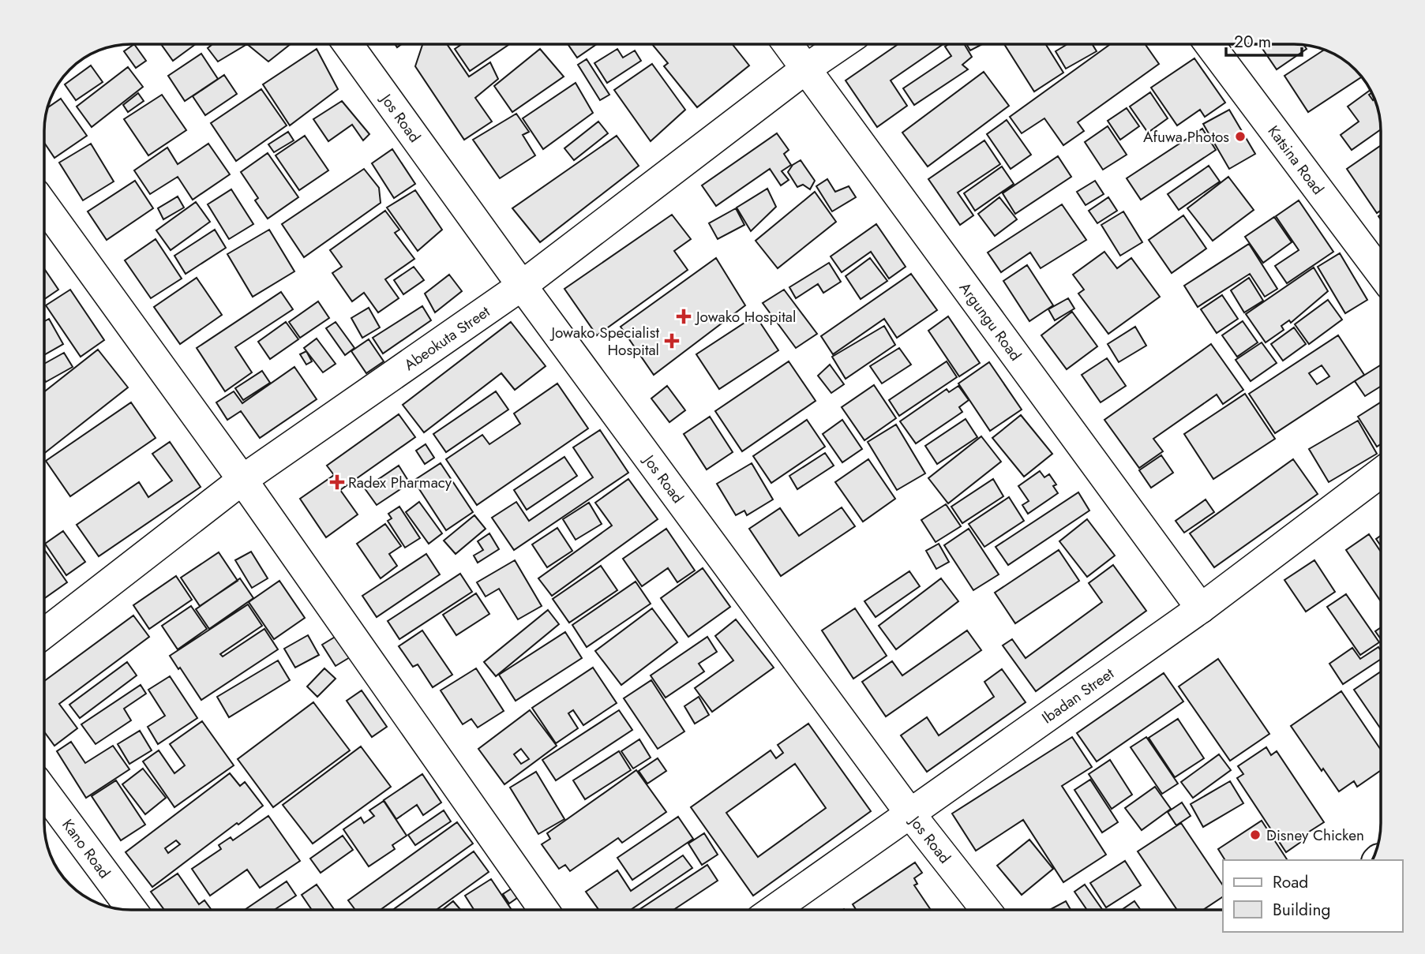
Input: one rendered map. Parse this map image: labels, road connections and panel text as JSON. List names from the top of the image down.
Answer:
{
  "streets": {
    "street": [
      "Jos Road",
      "Katsina Road",
      "Argungu Road",
      "Abeokuta Street",
      "Ibadan Street",
      "Kano Road"
    ]
  },
  "crossings": [
    ["Jos Road", "Abeokuta Street"],
    ["Jos Road", "Ibadan Street"],
    ["Argungu Road", "Abeokuta Street"],
    ["Argungu Road", "Ibadan Street"]
  ],
  "places": {
    "other": ["Afuwa Photos", "Disney Chicken"],
    "health": ["Jowako Hospital", "Jowako Specialist Hospital", "Radex Pharmacy"]
  },
  "legend": ["Road", "Building"],
  "scale_bar": "20 m"
}
